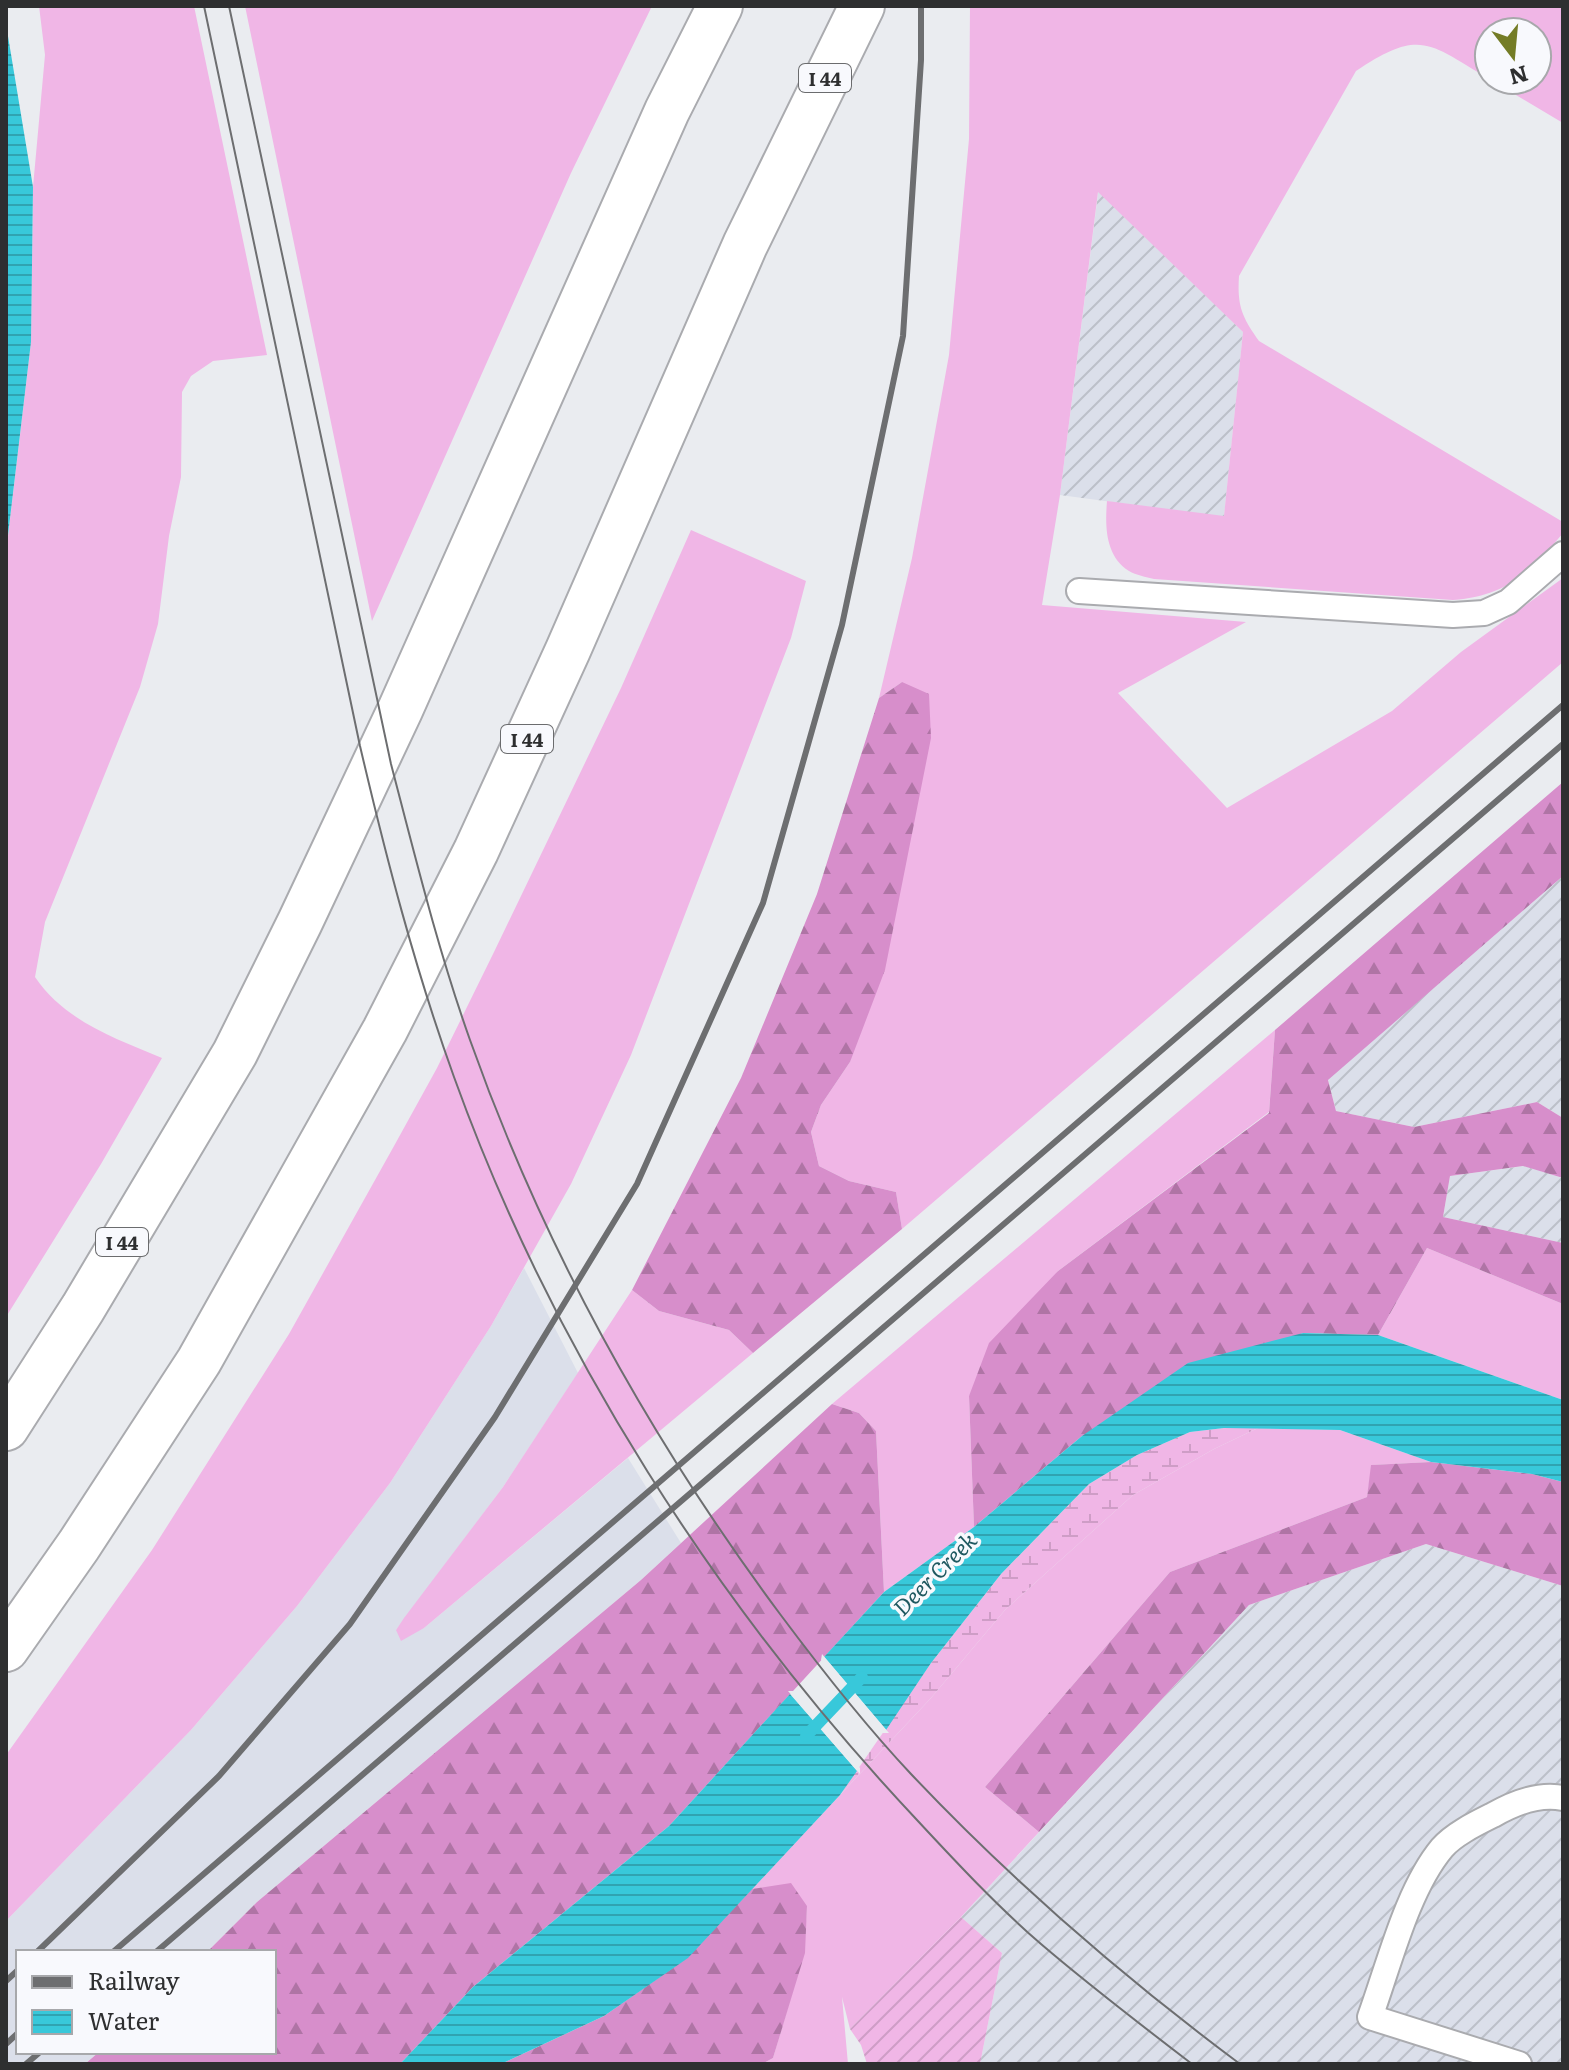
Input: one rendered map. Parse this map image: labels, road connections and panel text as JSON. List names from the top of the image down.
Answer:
{
  "streets": {
    "highway": ["I 44"]
  },
  "water": ["Deer Creek"],
  "legend": ["Railway", "Water"],
  "north": "bottom"
}
